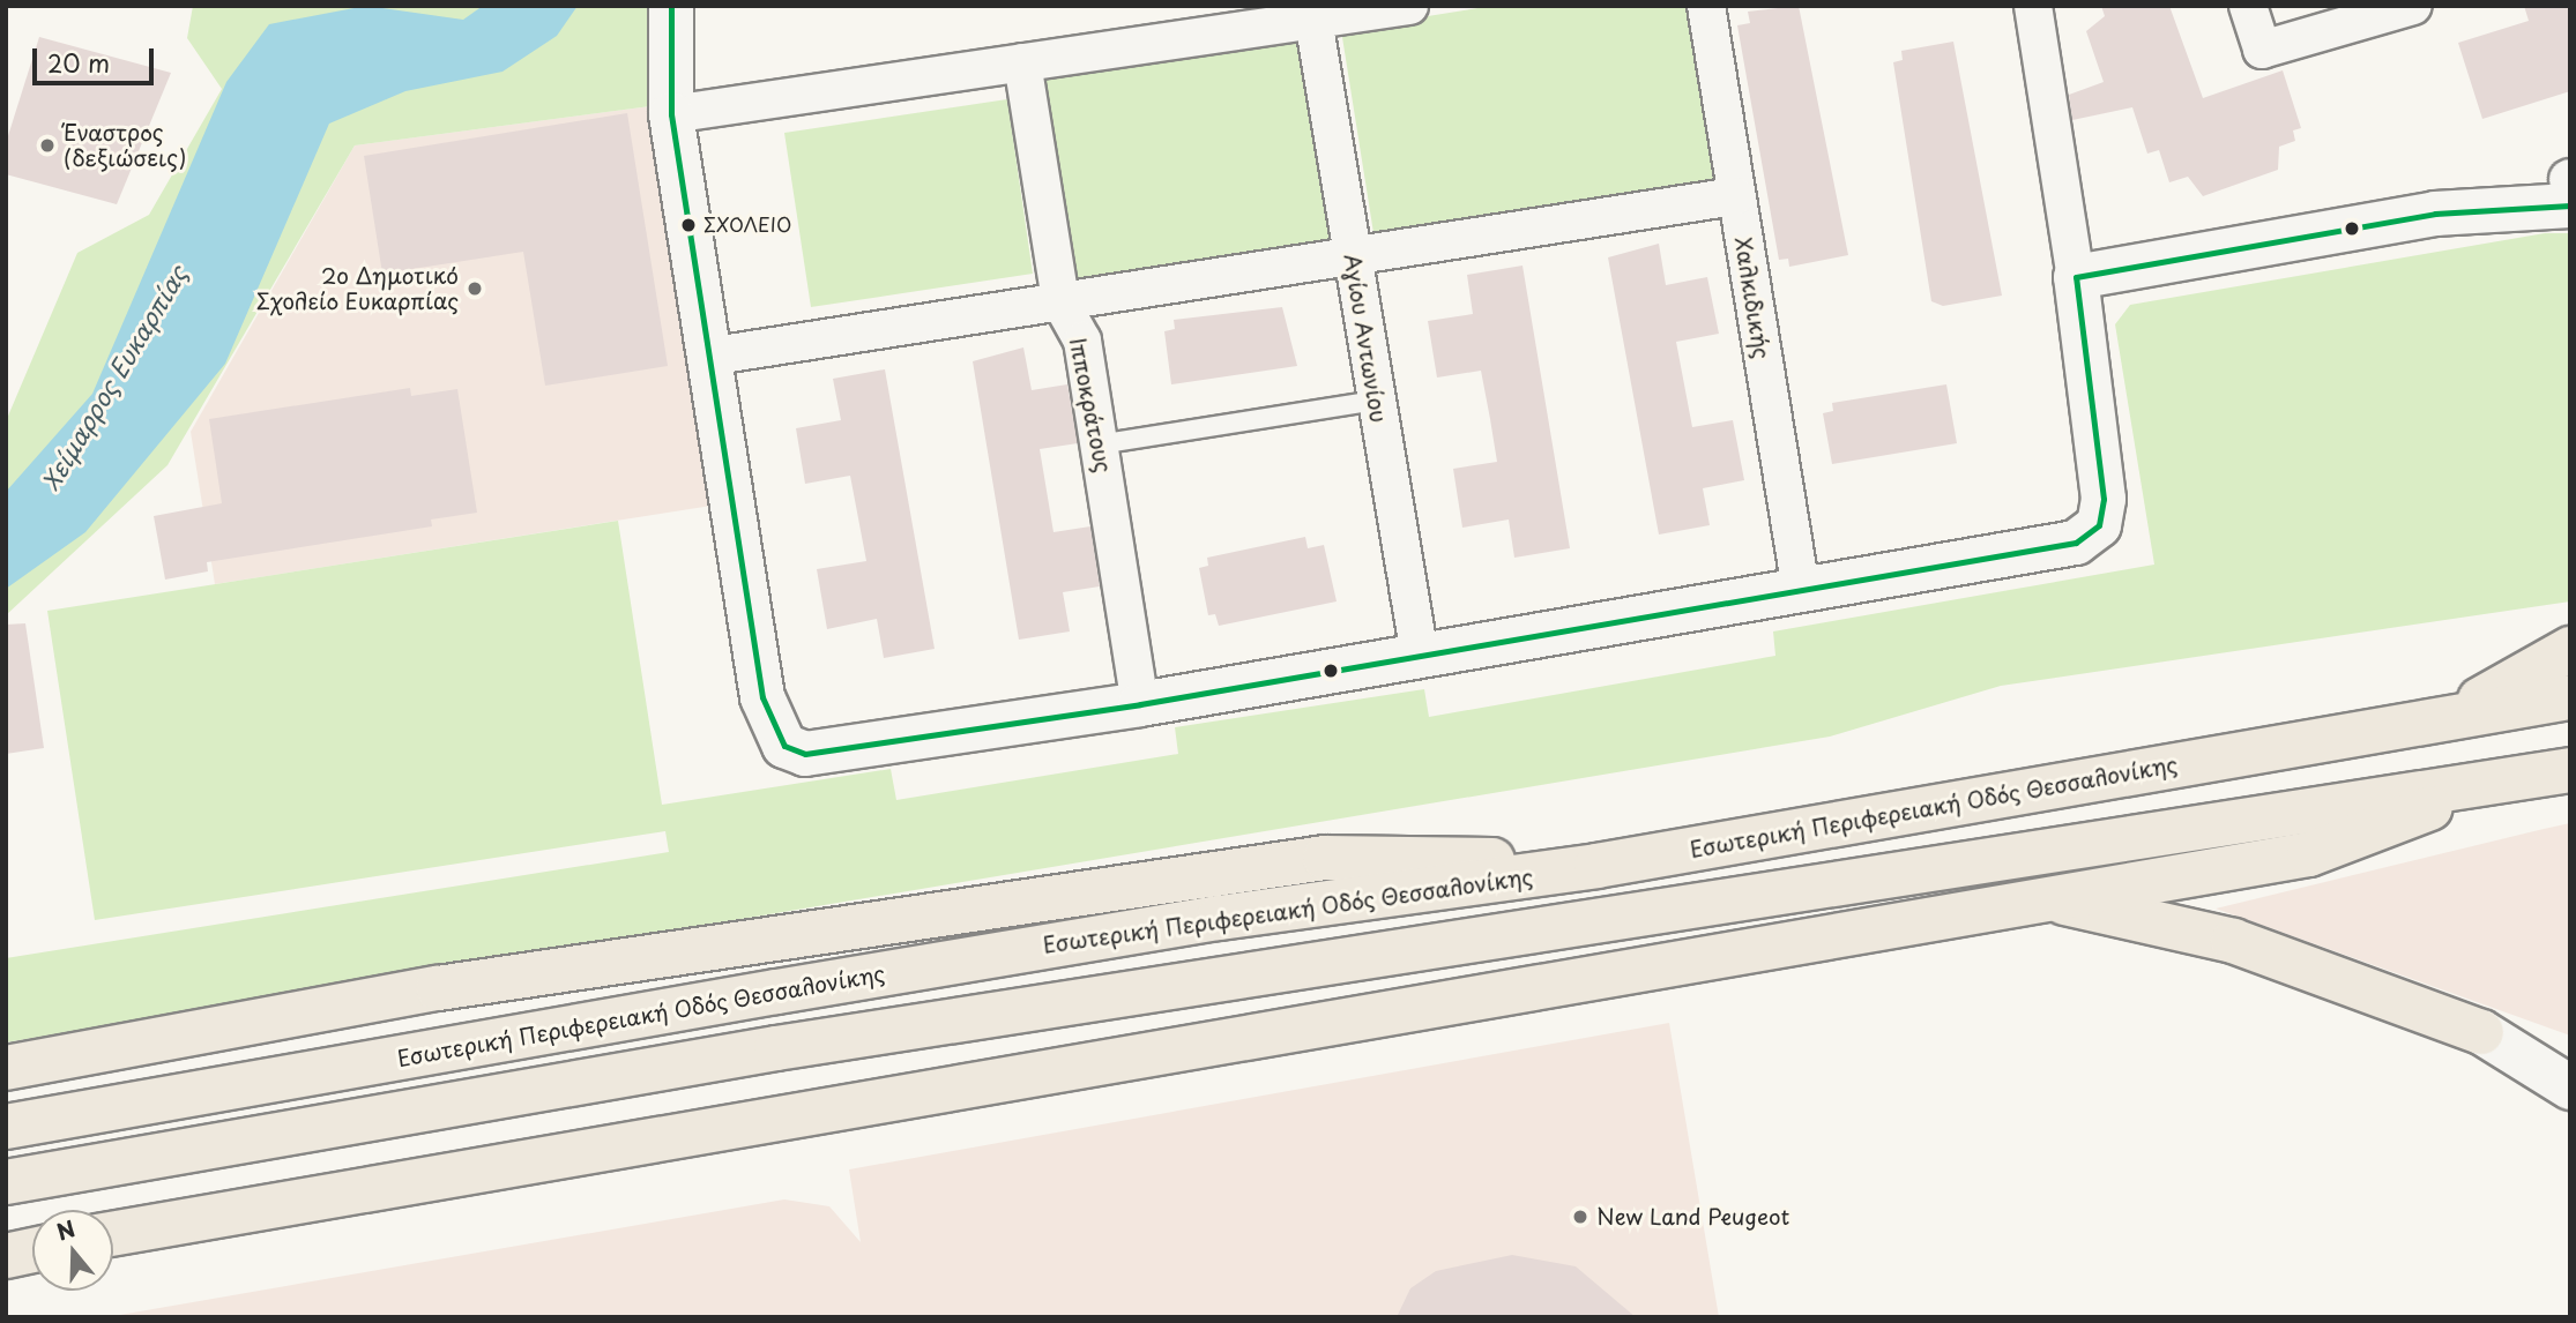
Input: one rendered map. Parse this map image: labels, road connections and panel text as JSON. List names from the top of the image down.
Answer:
{
  "streets": {
    "highway": ["Εσωτερική Περιφερειακή Οδός Θεσσαλονίκης"],
    "street": ["Χαλκιδικής", "Αγίου Αντωνίου", "Ιπποκράτους"]
  },
  "water": ["Χείμαρρος Ευκαρπίας"],
  "places": [
    "Έναστρος (δεξιώσεις)",
    "ΣΧΟΛΕΙΟ",
    "2ο Δημοτικό Σχολείο Ευκαρπίας",
    "New Land Peugeot"
  ],
  "scale_bar": "20 m",
  "north": "top"
}
